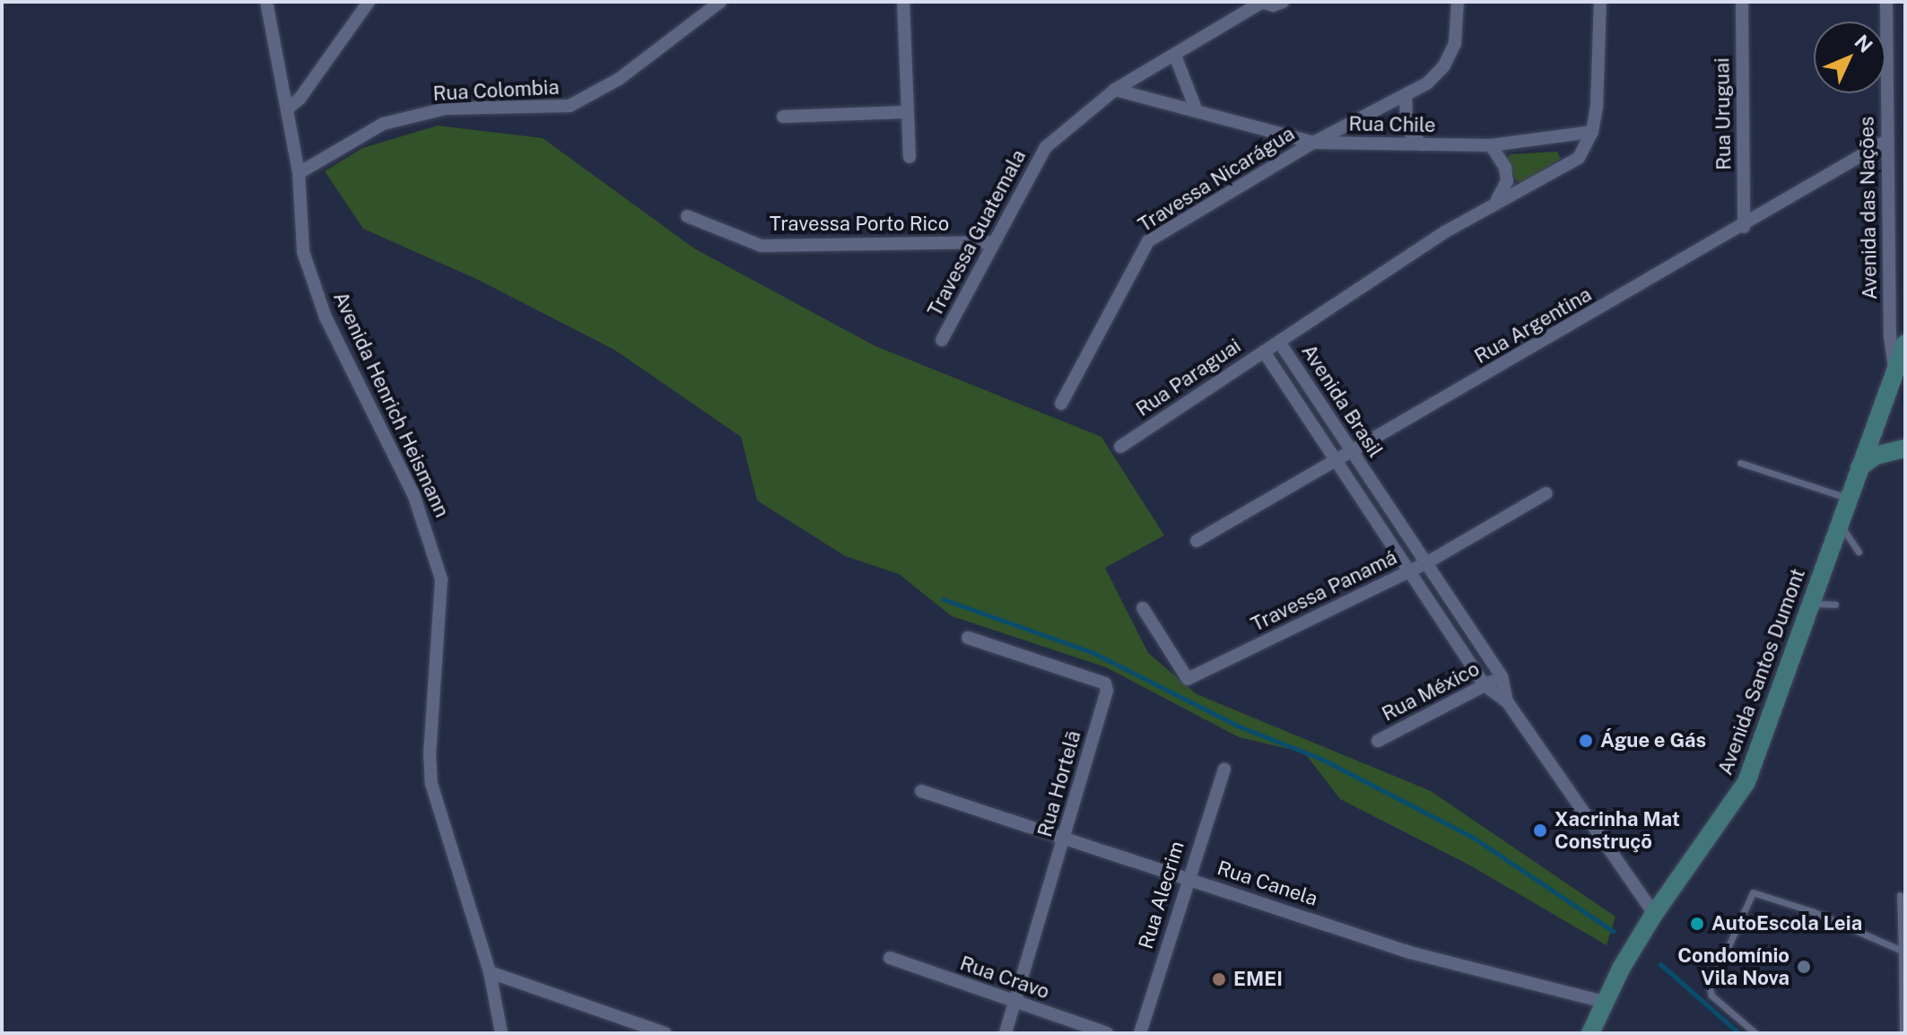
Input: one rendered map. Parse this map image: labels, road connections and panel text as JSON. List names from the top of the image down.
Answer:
{
  "streets": {
    "street": [
      "Rua Colombia",
      "Rua Uruguai",
      "Rua Chile",
      "Travessa Nicarágua",
      "Avenida das Nações",
      "Travessa Porto Rico",
      "Travessa Guatemala",
      "Rua Argentina",
      "Rua Paraguai",
      "Avenida Brasil",
      "Avenida Henrich Heismann",
      "Travessa Panamá",
      "Avenida Santos Dumont",
      "Rua México",
      "Rua Hortelã",
      "Rua Canela",
      "Rua Alecrim",
      "Rua Cravo"
    ]
  },
  "crossings": [
    ["Rua Colombia", "Avenida Henrich Heismann"],
    ["Rua Uruguai", "Rua Argentina"],
    ["Rua Chile", "Travessa Nicarágua"],
    ["Rua Chile", "Travessa Guatemala"],
    ["Rua Chile", "Avenida Brasil"],
    ["Avenida das Nações", "Rua Argentina"],
    ["Avenida das Nações", "Avenida Santos Dumont"],
    ["Travessa Porto Rico", "Travessa Guatemala"],
    ["Rua Argentina", "Avenida Brasil"],
    ["Rua Paraguai", "Avenida Brasil"],
    ["Avenida Brasil", "Travessa Panamá"],
    ["Avenida Brasil", "Avenida Santos Dumont"],
    ["Avenida Brasil", "Rua México"],
    ["Avenida Santos Dumont", "Rua Canela"],
    ["Rua Hortelã", "Rua Canela"],
    ["Rua Hortelã", "Rua Cravo"],
    ["Rua Canela", "Rua Alecrim"]
  ],
  "places": [
    "Águe e Gás",
    "Xacrinha Mat Construçõ",
    "AutoEscola Leia",
    "Condomínio Vila Nova",
    "EMEI"
  ],
  "north": "top right"
}
